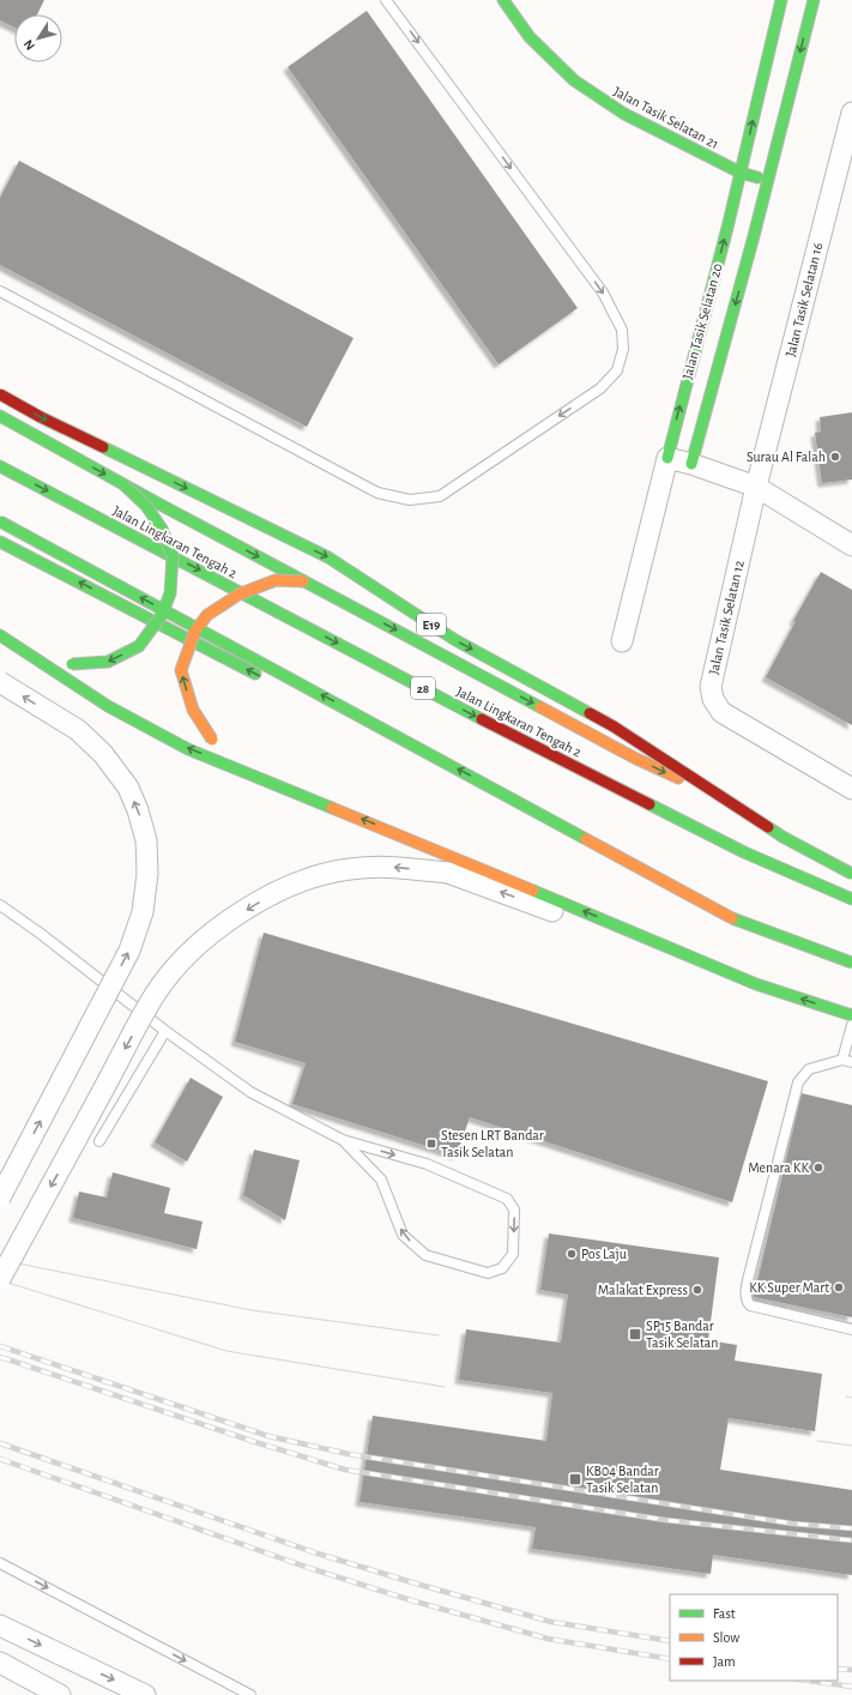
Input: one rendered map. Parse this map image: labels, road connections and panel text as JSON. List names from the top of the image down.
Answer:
{
  "streets": {
    "main road": [
      "Jalan Tasik Selatan 21",
      "Jalan Tasik Selatan 20",
      "Jalan Lingkaran Tengah 2",
      "E19",
      "28"
    ],
    "street": ["Jalan Tasik Selatan 16", "Jalan Tasik Selatan 12"]
  },
  "crossings": [
    ["Jalan Tasik Selatan 21", "Jalan Tasik Selatan 20"],
    ["Jalan Tasik Selatan 16", "Jalan Tasik Selatan 12"]
  ],
  "places": {
    "other": [
      "Surau Al Falah",
      "Menara KK",
      "Pos Laju",
      "KK Super Mart",
      "Malakat Express"
    ],
    "transit": ["Stesen LRT Bandar Tasik Selatan", "SP15 Bandar Tasik Selatan", "KB04 Bandar Tasik Selatan"]
  },
  "legend": ["Fast", "Slow", "Jam"],
  "north": "bottom left"
}
